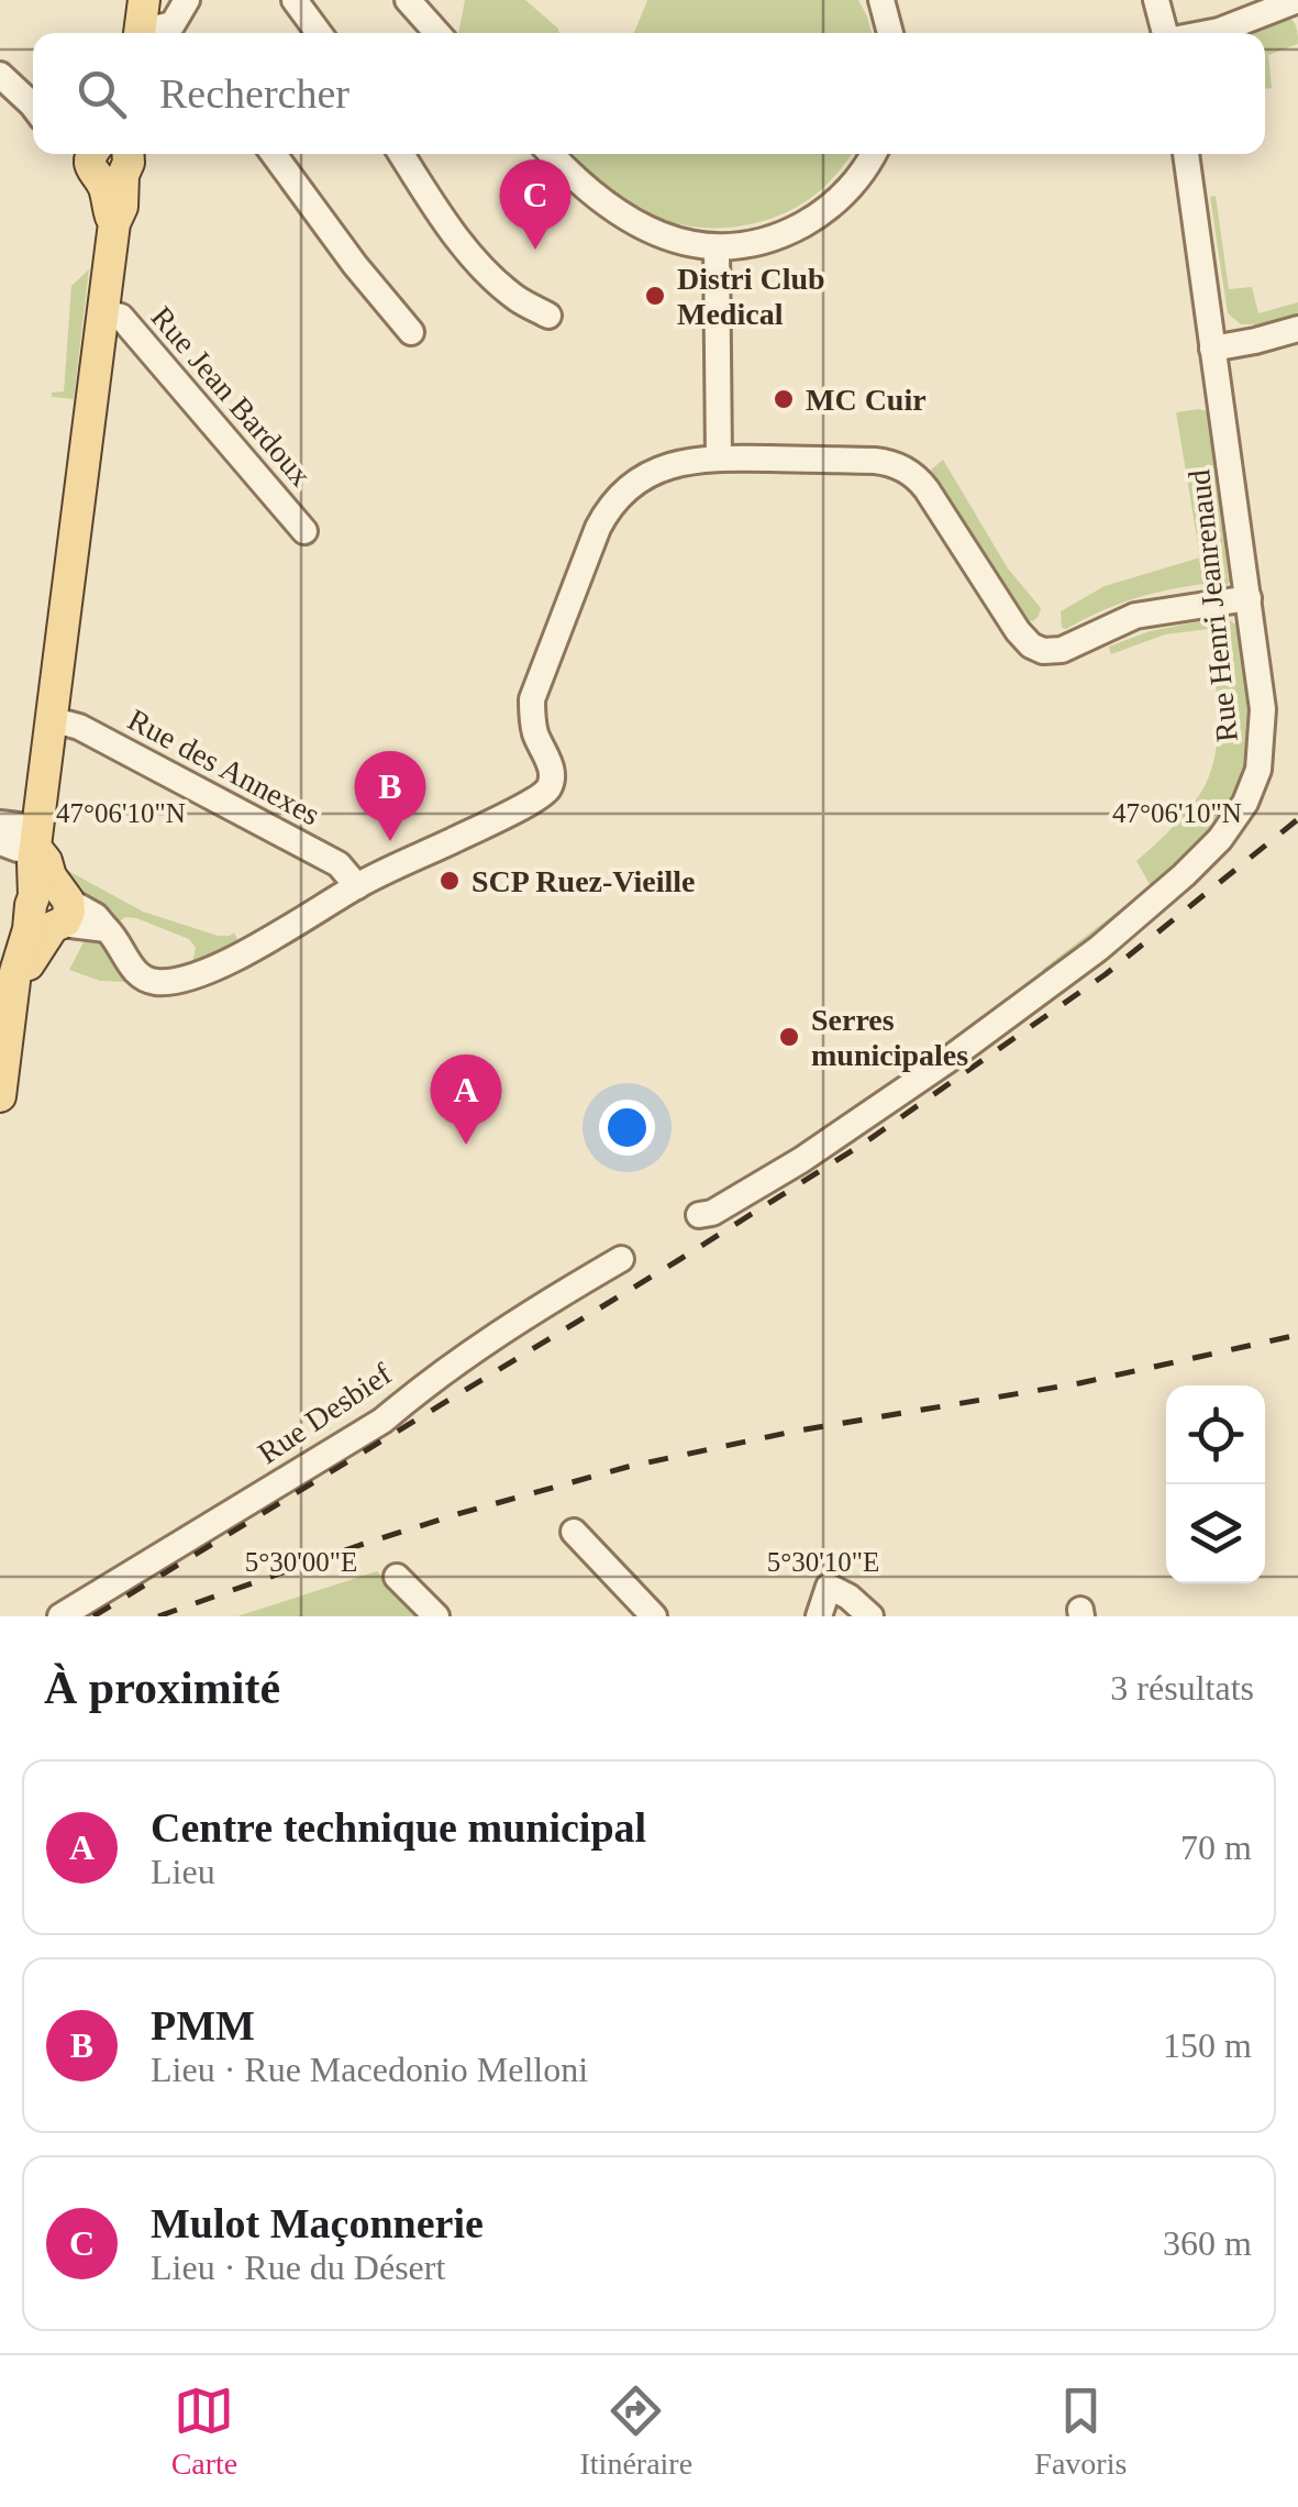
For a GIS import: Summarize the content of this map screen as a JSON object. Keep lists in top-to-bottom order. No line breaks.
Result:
{"streets":{"street":["Rue Jean Bardoux","Rue Henri Jeanrenaud","Rue des Annexes","Rue Desbief"]},"places":["Distri Club Medical","MC Cuir","SCP Ruez-Vieille","Serres municipales"],"page":{"search":"Rechercher","pins":["C","B","A"],"heading":["À proximité","3 résultats"],"list":[{"mark":"A","name":"Centre technique municipal","note":"Lieu","value":"70 m"},{"mark":"B","name":"PMM","note":"Lieu · Rue Macedonio Melloni","value":"150 m"},{"mark":"C","name":"Mulot Maçonnerie","note":"Lieu · Rue du Désert","value":"360 m"}],"nav":["Carte","Itinéraire","Favoris"]},"coordinates":["47°06'10\"N","5°30'00\"E","5°30'10\"E"]}
